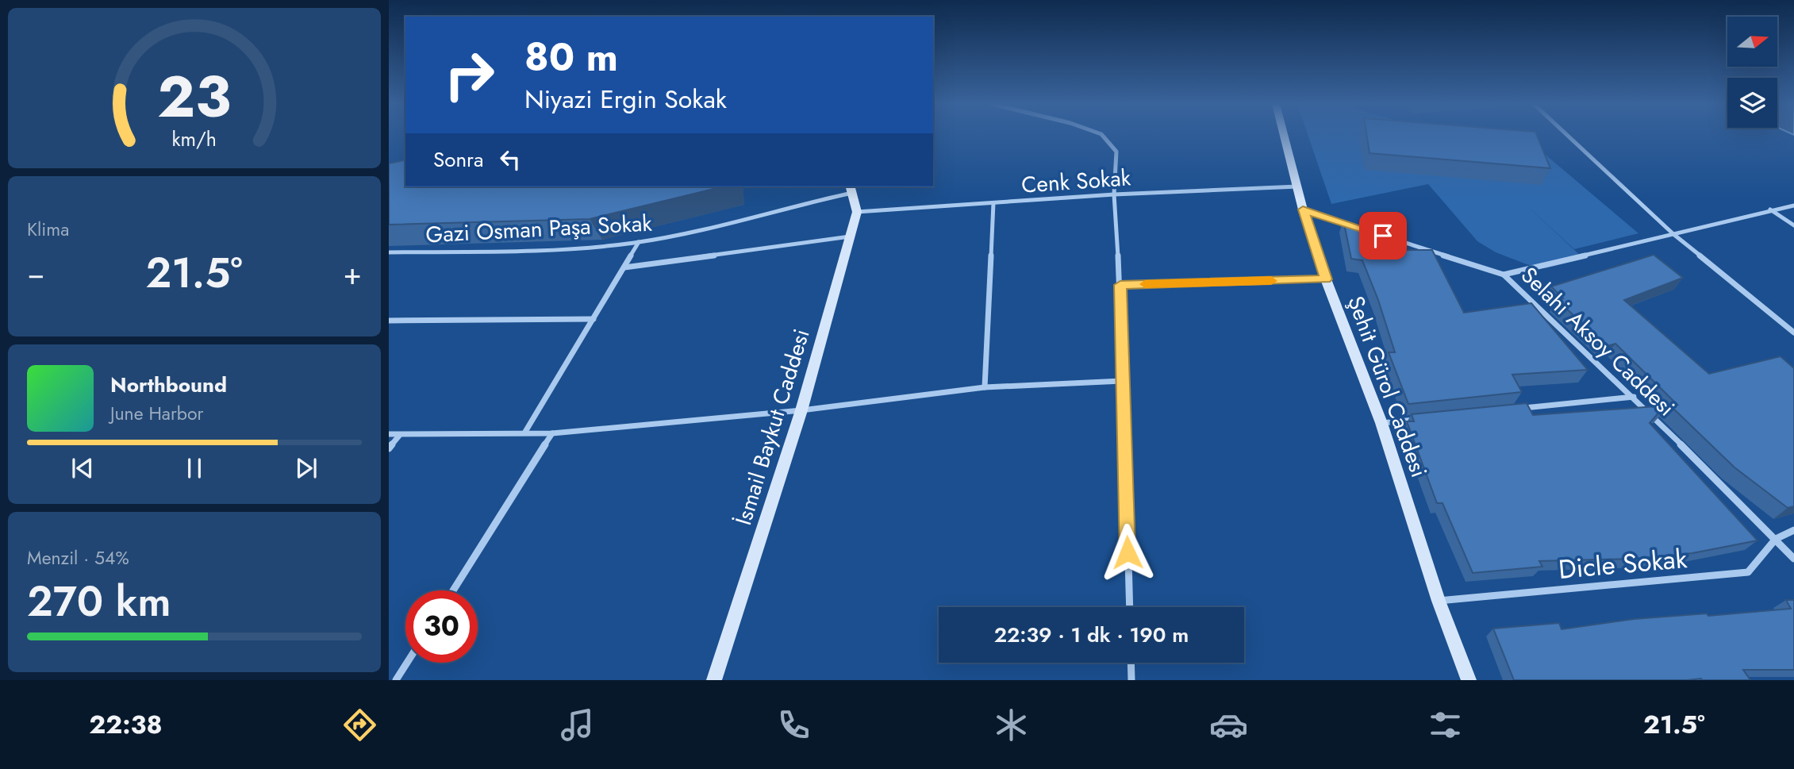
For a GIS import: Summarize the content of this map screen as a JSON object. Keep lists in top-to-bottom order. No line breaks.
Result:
{"streets":{"main road":["Şehit Gürol Caddesi","İsmail Baykut Caddesi"],"street":["Cenk Sokak","Gazi Osman Paşa Sokak","Selahi Aksoy Caddesi","Dicle Sokak"]},"crossings":[["Cenk Sokak","Şehit Gürol Caddesi"],["Cenk Sokak","İsmail Baykut Caddesi"],["Gazi Osman Paşa Sokak","İsmail Baykut Caddesi"],["Selahi Aksoy Caddesi","Dicle Sokak"],["Şehit Gürol Caddesi","Dicle Sokak"]],"north":"right","page":{"turn":["80 m","Niyazi Ergin Sokak"],"then":"Sonra","tile":["Klima",["Menzil · 54%","270 km"]],"heat":["−","21.5°","+"],"song":["Northbound","June Harbor"],"limit":"30","trip":"22:39 · 1 dk · 190 m","tabs":["22:38","21.5°"],"gauge":["23","km/h"]}}
